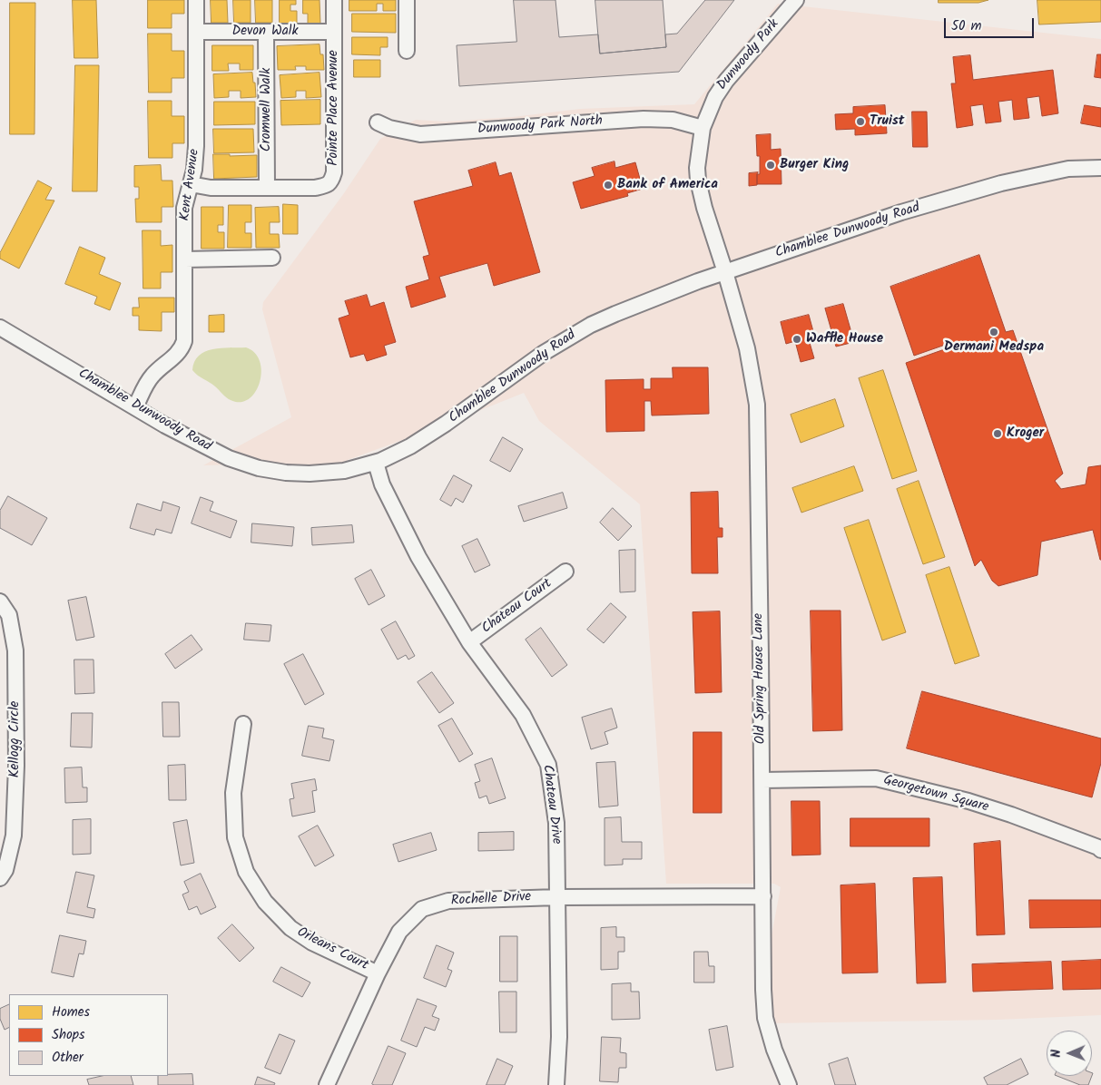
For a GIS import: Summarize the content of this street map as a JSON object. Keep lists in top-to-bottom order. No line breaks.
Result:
{"streets":{"street":["Devon Walk","Dunwoody Park","Pointe Place Avenue","Cromwell Walk","Dunwoody Park North","Kent Avenue","Chamblee Dunwoody Road","Chateau Court","Old Spring House Lane","Kellogg Circle","Georgetown Square","Chateau Drive","Rochelle Drive","Orleans Court"]},"crossings":[["Devon Walk","Pointe Place Avenue"],["Devon Walk","Cromwell Walk"],["Devon Walk","Kent Avenue"],["Dunwoody Park","Dunwoody Park North"],["Dunwoody Park","Chamblee Dunwoody Road"],["Dunwoody Park","Old Spring House Lane"],["Pointe Place Avenue","Cromwell Walk"],["Pointe Place Avenue","Kent Avenue"],["Kent Avenue","Chamblee Dunwoody Road"],["Chamblee Dunwoody Road","Old Spring House Lane"],["Chamblee Dunwoody Road","Chateau Drive"],["Chateau Court","Chateau Drive"],["Old Spring House Lane","Georgetown Square"],["Old Spring House Lane","Rochelle Drive"],["Chateau Drive","Rochelle Drive"],["Rochelle Drive","Orleans Court"]],"places":["Truist","Burger King","Bank of America","Dermani Medspa","Waffle House","Kroger"],"legend":["Homes","Shops","Other"],"scale_bar":"50 m","north":"left"}
